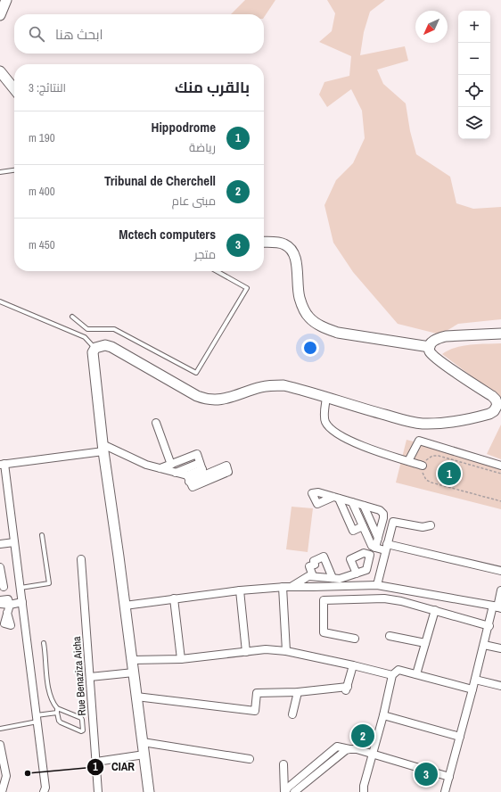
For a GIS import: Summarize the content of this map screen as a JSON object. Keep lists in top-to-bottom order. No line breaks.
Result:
{"streets":{"street":["Rue Benaziza Aicha"]},"places":["CIAR"],"north":"bottom left","page":{"map_buttons":["+","−"],"search":"ابحث هنا","heading":["بالقرب منك","النتائج: 3"],"list":[{"mark":"1","name":"Hippodrome","note":"رياضة","value":"190 m"},{"mark":"2","name":"Tribunal de Cherchell","note":"مبنى عام","value":"400 m"},{"mark":"3","name":"Mctech computers","note":"متجر","value":"450 m"}],"pins":["1","2","3"]}}
